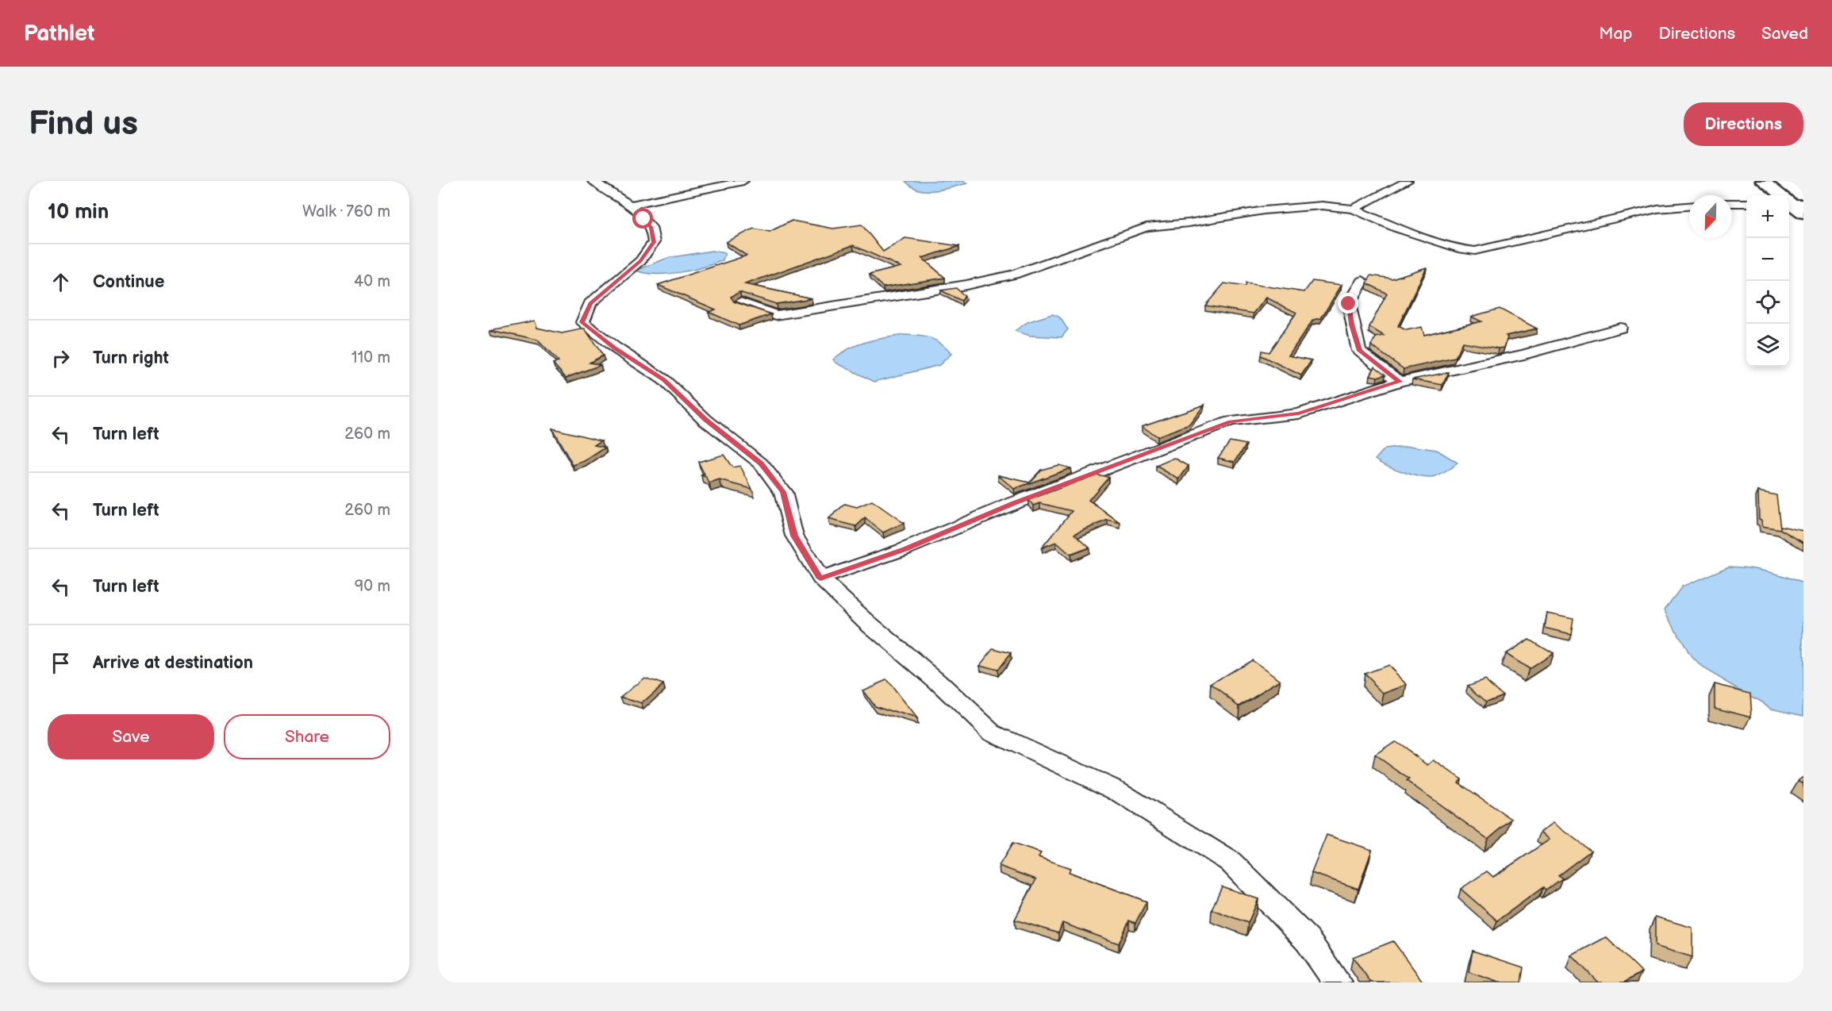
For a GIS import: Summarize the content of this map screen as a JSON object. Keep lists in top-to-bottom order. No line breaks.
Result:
{"north":"bottom","page":{"header":"Pathlet","nav":["Map","Directions","Saved"],"buttons":["Directions",["Save","Share"]],"title":"Find us","heading":["10 min","Walk · 760 m"],"map_buttons":["+","−"],"list":[["Continue","40 m"],["Turn right","110 m"],["Turn left","260 m"],["Turn left","260 m"],["Turn left","90 m"],"Arrive at destination"]}}
